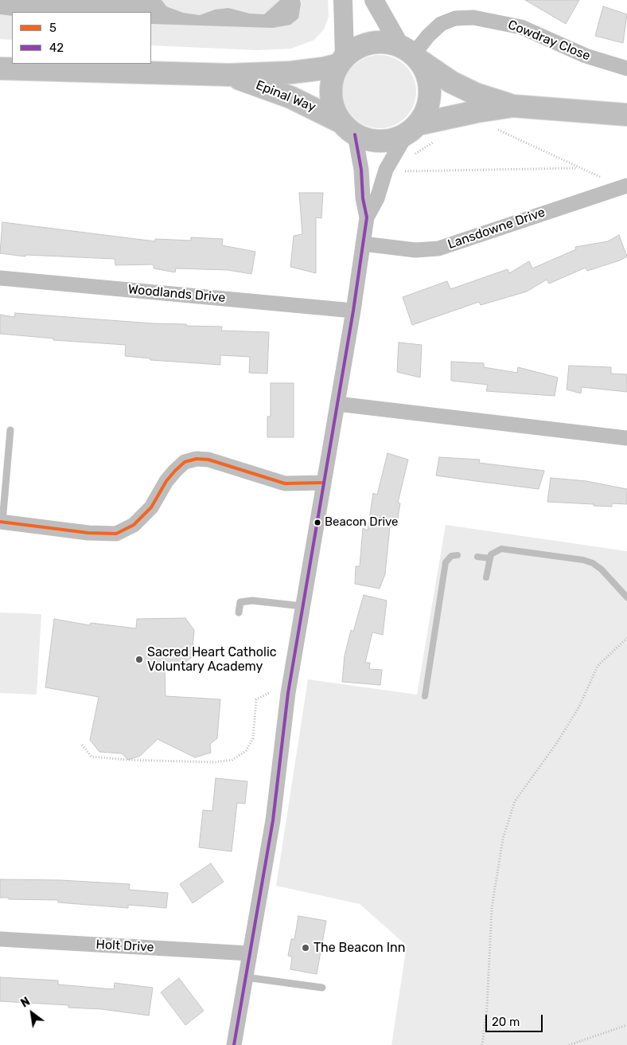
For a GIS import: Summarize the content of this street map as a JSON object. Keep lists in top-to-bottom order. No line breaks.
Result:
{"streets":{"main road":["Epinal Way"],"street":["Cowdray Close","Lansdowne Drive","Woodlands Drive","Holt Drive"]},"crossings":[["Cowdray Close","Epinal Way"]],"places":["Beacon Drive","Sacred Heart Catholic Voluntary Academy","The Beacon Inn"],"lines":["transit line 42","transit line 5"],"legend":["5","42"],"scale_bar":"20 m","north":"top left"}
